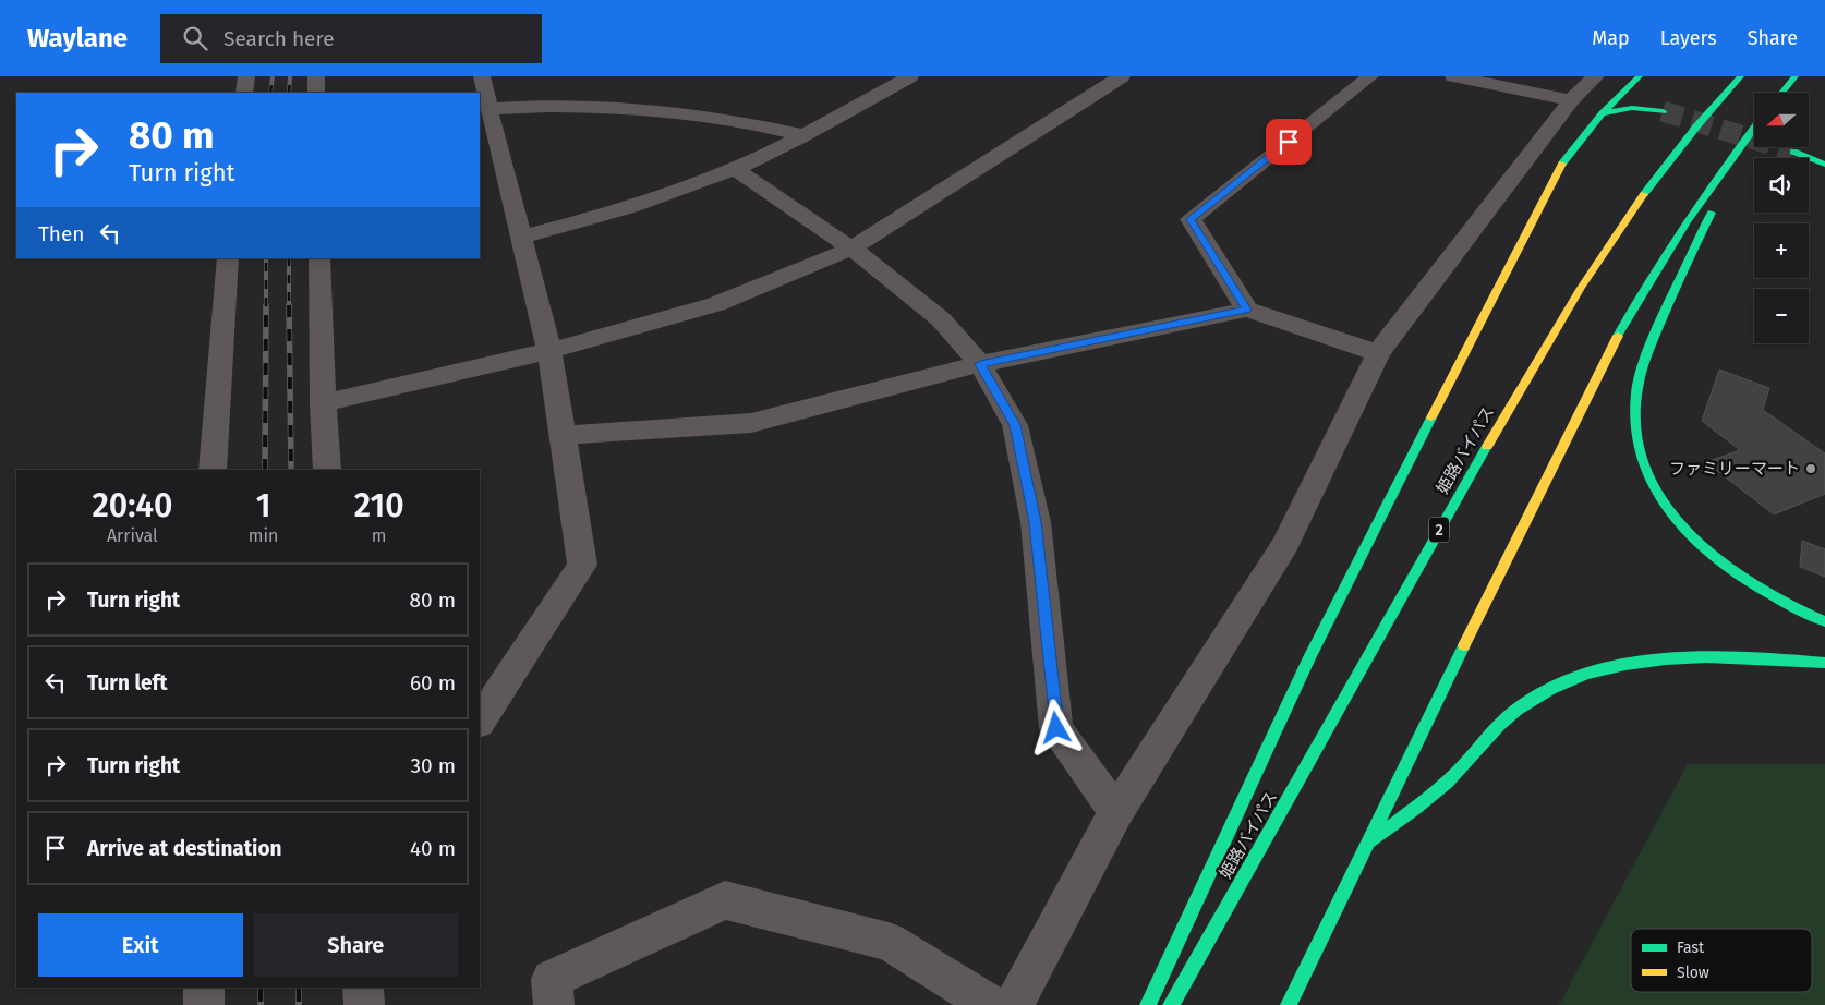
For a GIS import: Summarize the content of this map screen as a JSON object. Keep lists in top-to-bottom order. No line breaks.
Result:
{"streets":{"highway":["姫路バイパス","2"]},"places":["ファミリーマート"],"legend":["Fast","Slow"],"north":"left","page":{"header":"Waylane","search":"Search here","nav":["Map","Layers","Share"],"map_buttons":["+","−"],"turn":["80 m","Turn right"],"then":"Then","eta":["20:40","Arrival","1","min","210","m"],"list":[{"name":"Turn right","value":"80 m"},{"name":"Turn left","value":"60 m"},{"name":"Turn right","value":"30 m"},{"name":"Arrive at destination","value":"40 m"}],"buttons":["Exit","Share"]}}
